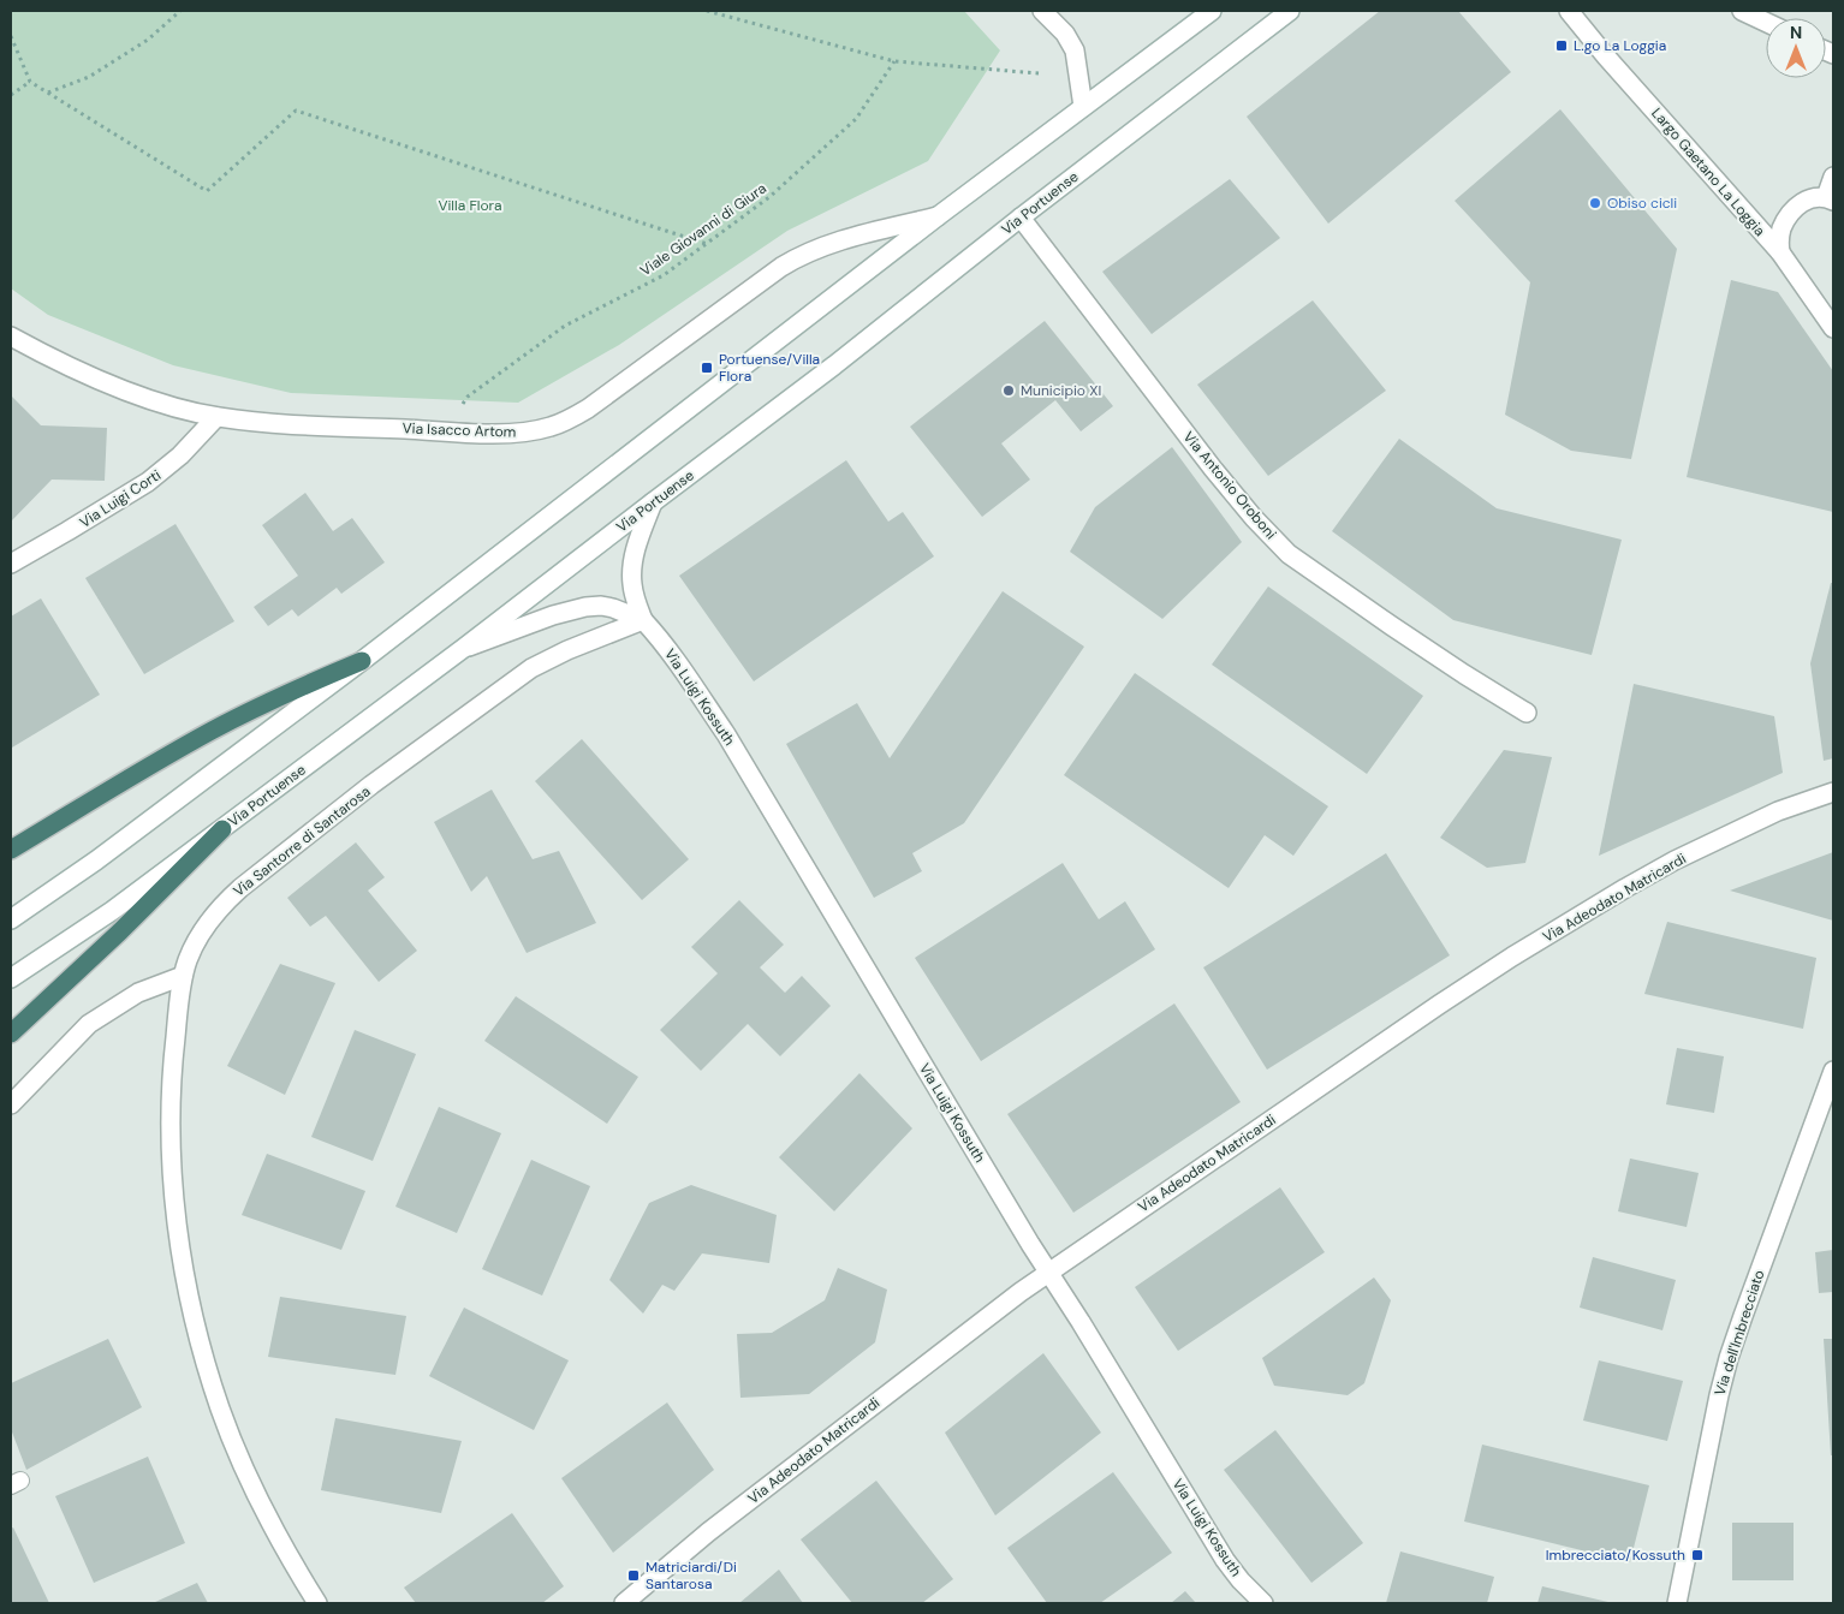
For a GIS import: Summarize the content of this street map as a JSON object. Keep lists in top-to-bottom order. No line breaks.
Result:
{"streets":{"street":["Largo Gaetano La Loggia","Via Portuense","Via Isacco Artom","Via Antonio Oroboni","Via Luigi Corti","Via Luigi Kossuth","Via Santorre di Santarosa","Via Adeodato Matricardi","Via dell'Imbrecciato"],"path":["Viale Giovanni di Giura"]},"crossings":[["Via Portuense","Via Antonio Oroboni"],["Via Portuense","Via Luigi Kossuth"],["Viale Giovanni di Giura","Via Isacco Artom"],["Via Isacco Artom","Via Luigi Corti"],["Via Luigi Kossuth","Via Santorre di Santarosa"],["Via Luigi Kossuth","Via Adeodato Matricardi"]],"parks":["Villa Flora"],"places":{"transit":["L.go La Loggia","Portuense/Villa Flora","Imbrecciato/Kossuth","Matriciardi/Di Santarosa"],"other":["Obiso cicli","Municipio XI"]},"north":"top"}
